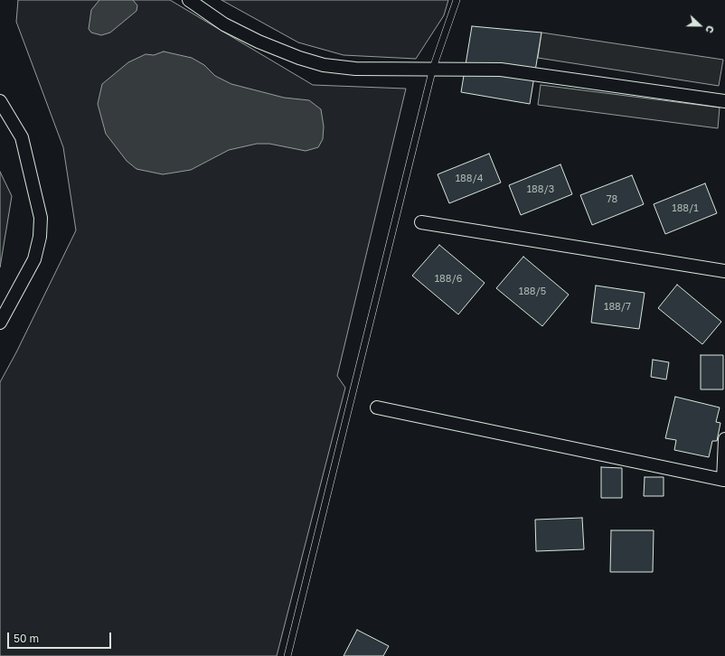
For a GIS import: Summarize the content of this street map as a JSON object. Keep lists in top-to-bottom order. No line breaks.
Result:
{"house_numbers":["188/4","188/3","78","188/1","188/6","188/5","188/7"],"scale_bar":"50 m","north":"right"}
